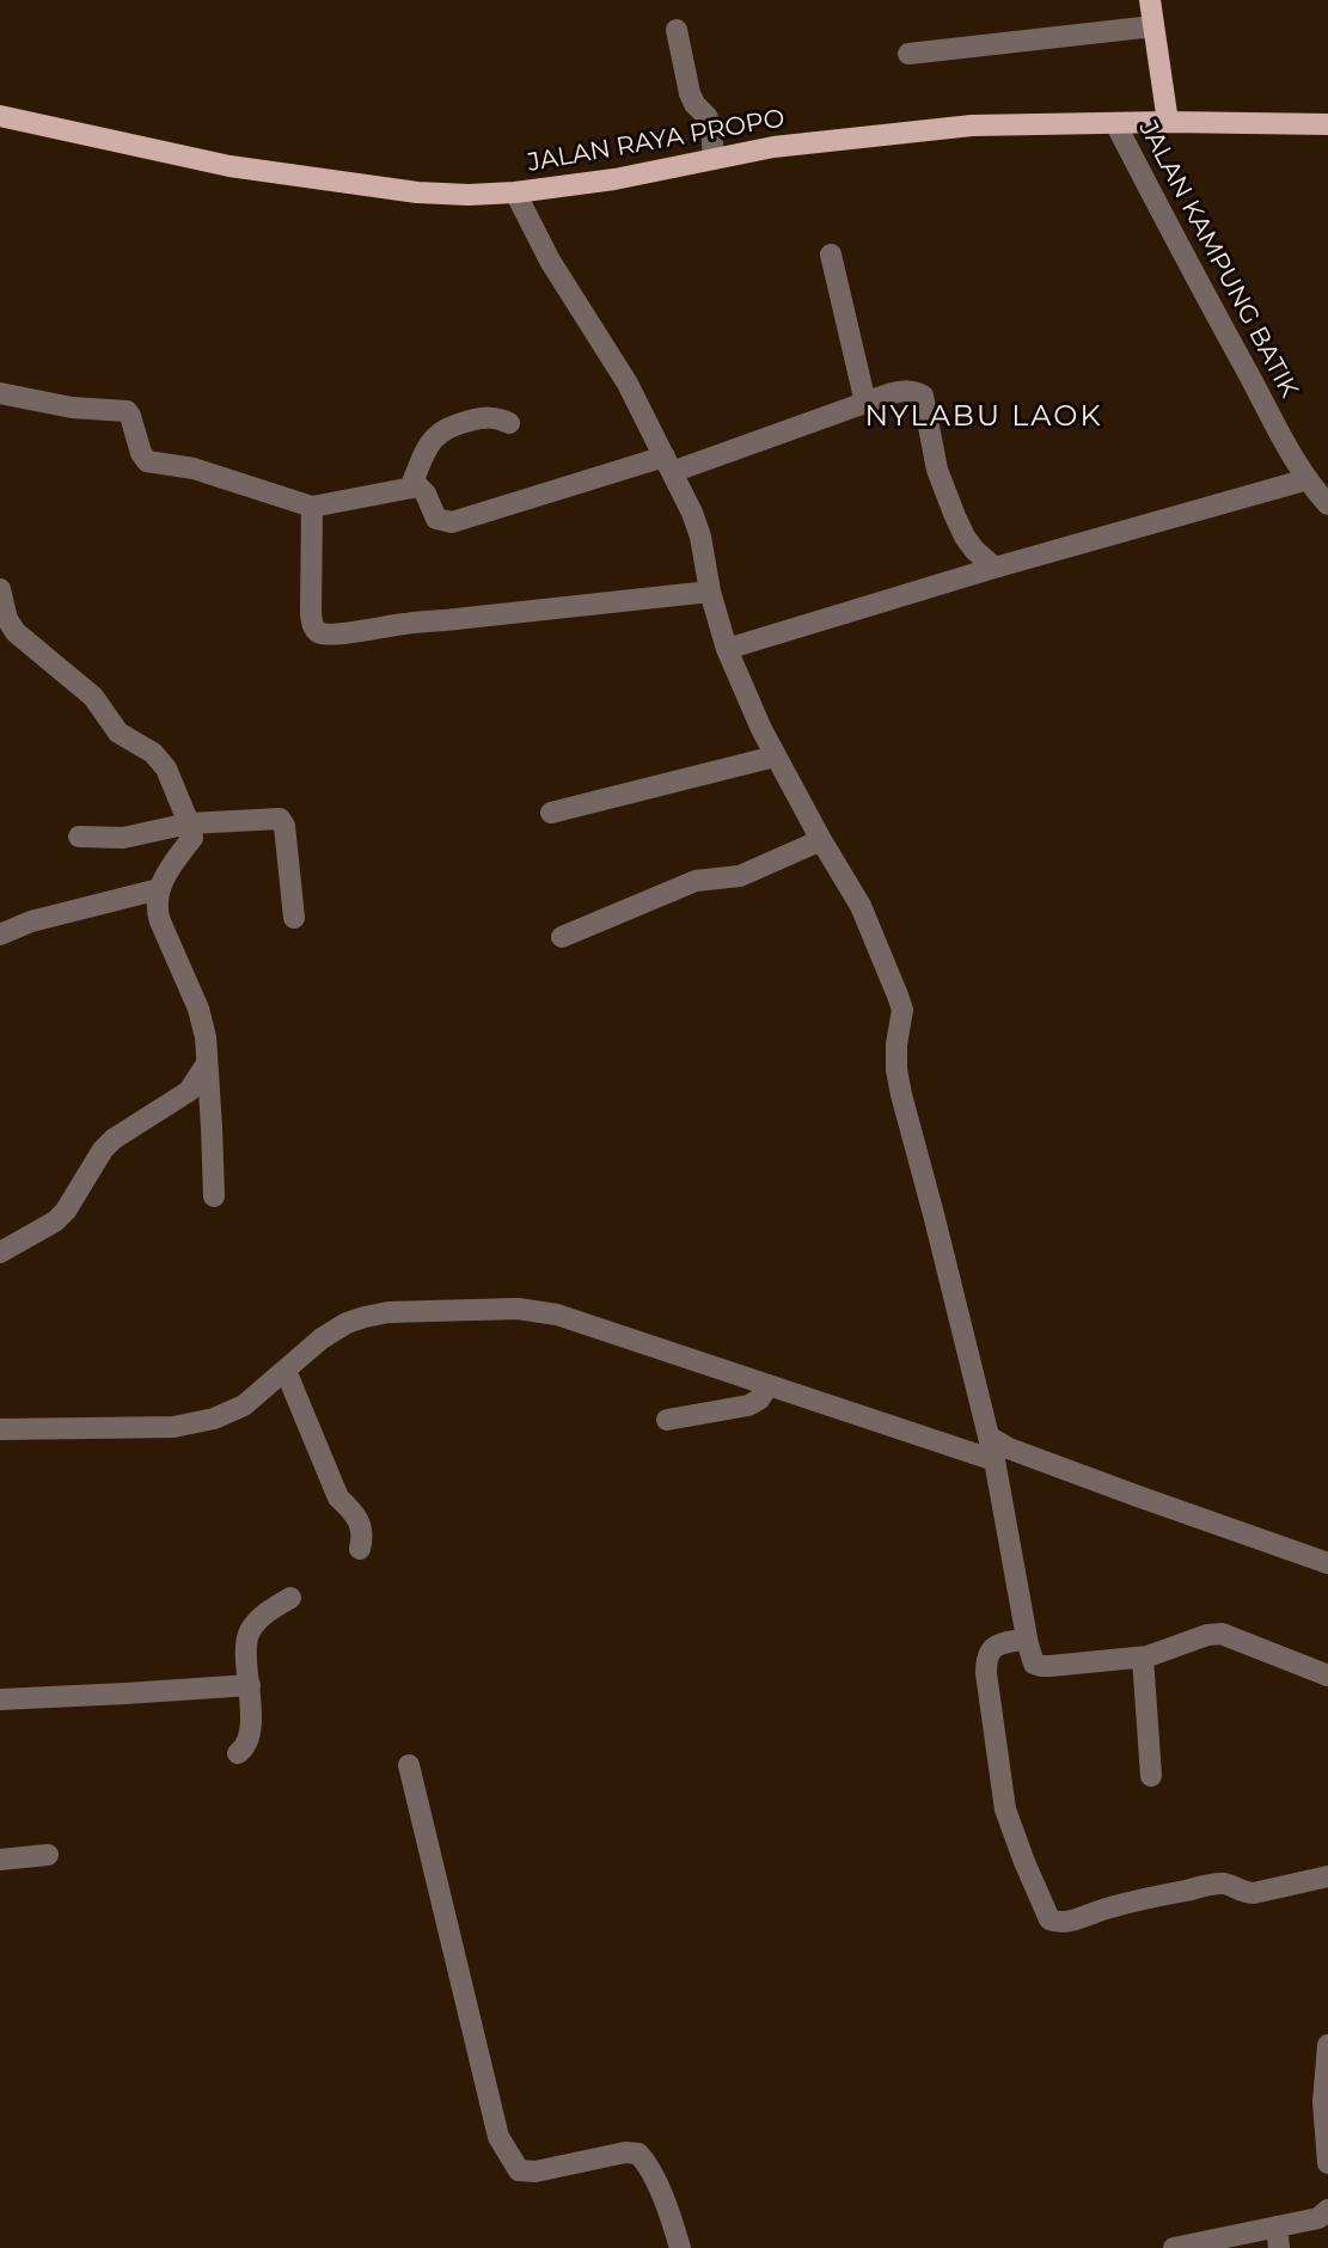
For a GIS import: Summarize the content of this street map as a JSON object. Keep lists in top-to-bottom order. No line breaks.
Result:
{"streets":{"main road":["JALAN RAYA PROPO"],"street":["JALAN KAMPUNG BATIK"]},"crossings":[["JALAN RAYA PROPO","JALAN KAMPUNG BATIK"]],"districts":["NYLABU LAOK"]}
